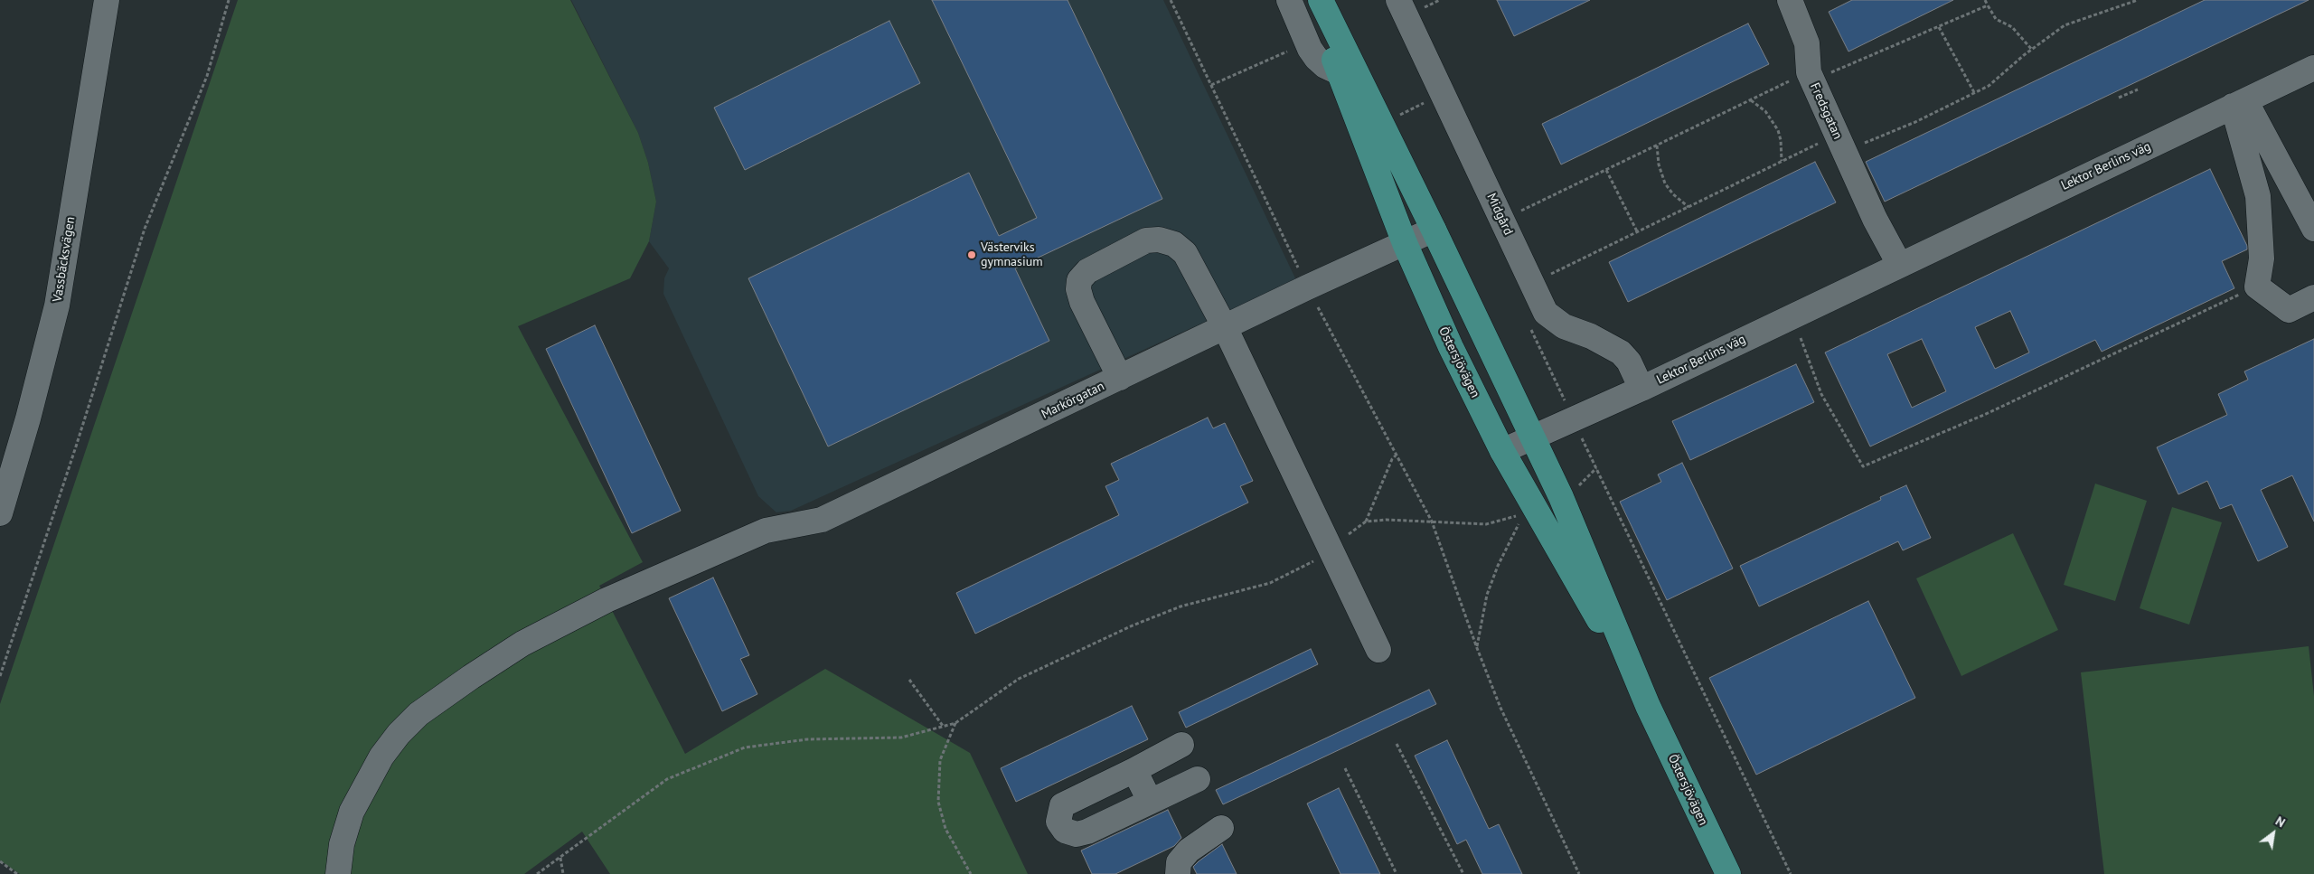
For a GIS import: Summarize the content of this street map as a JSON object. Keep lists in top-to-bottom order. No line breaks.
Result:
{"streets":{"main road":["Östersjövägen"],"street":["Fredsgatan","Lektor Berlins väg","Midgård","Vassbäcksvägen","Markörgatan"]},"crossings":[["Fredsgatan","Lektor Berlins väg"],["Lektor Berlins väg","Midgård"],["Lektor Berlins väg","Östersjövägen"],["Östersjövägen","Markörgatan"]],"places":["Västerviks gymnasium"],"north":"top right"}
